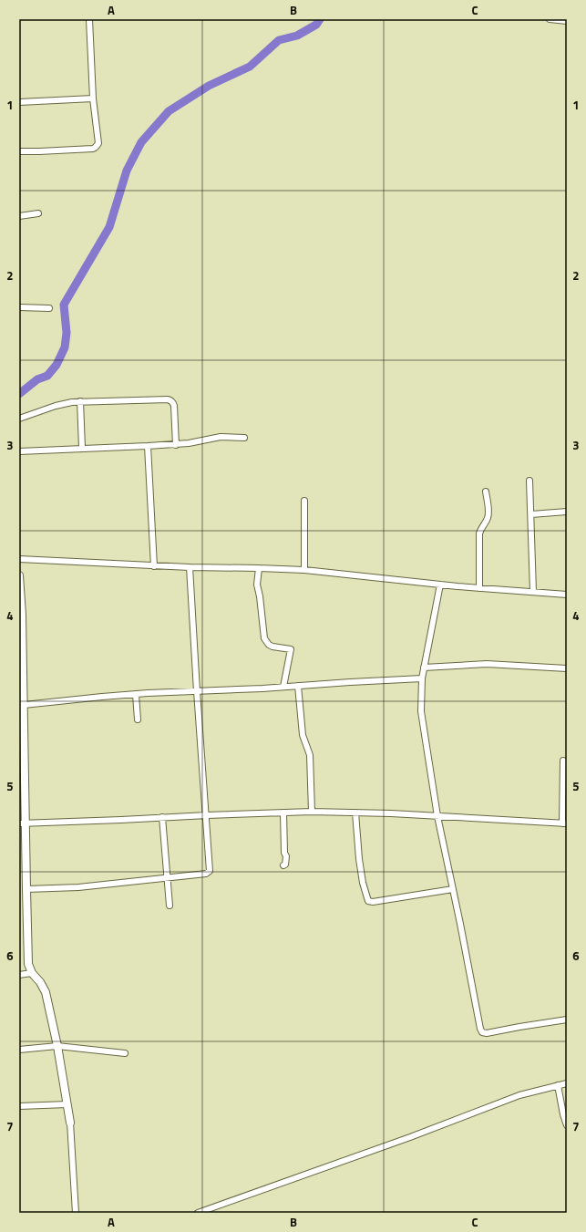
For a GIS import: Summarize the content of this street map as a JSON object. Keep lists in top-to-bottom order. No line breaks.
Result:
{"grid":{"columns":["A","B","C"],"rows":["1","2","3","4","5","6","7"]}}
